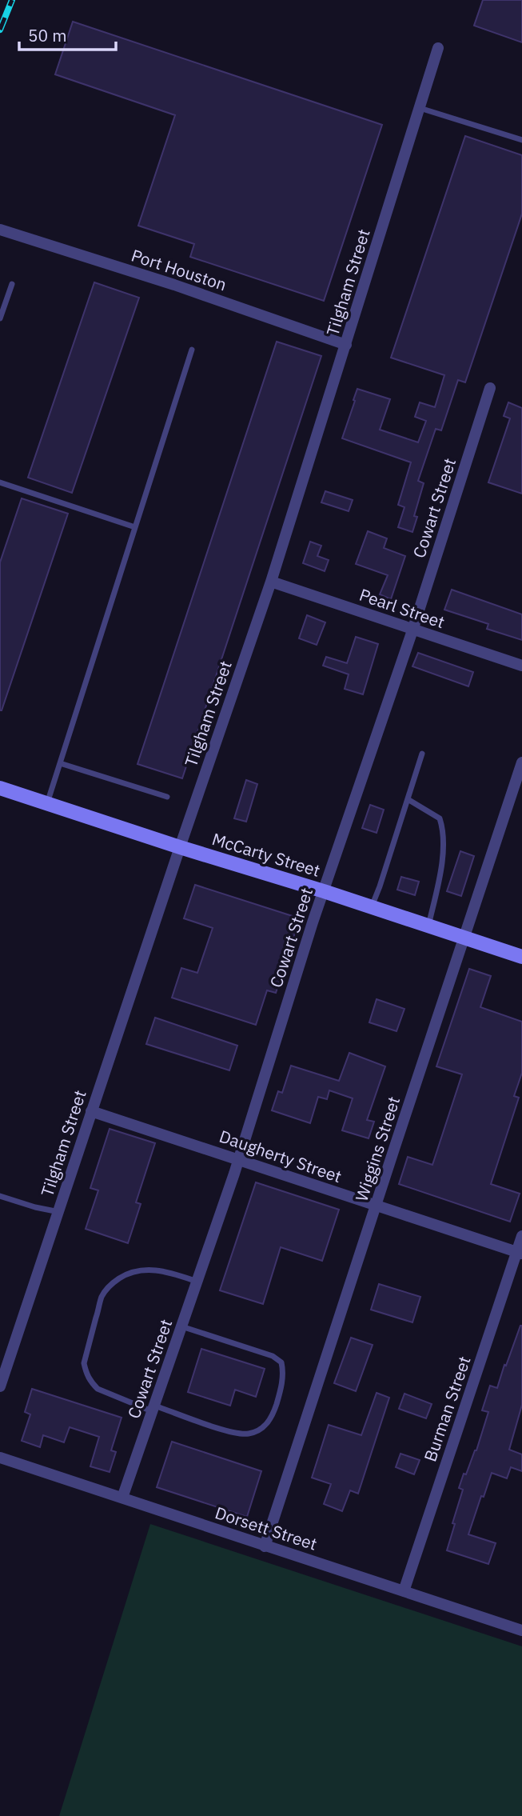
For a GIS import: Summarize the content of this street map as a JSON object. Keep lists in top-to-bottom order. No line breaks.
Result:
{"streets":{"main road":["McCarty Street"],"street":["Port Houston","Tilgham Street","Cowart Street","Pearl Street","Wiggins Street","Daugherty Street","Burman Street","Dorsett Street"]},"crossings":[["Port Houston","Tilgham Street"],["Tilgham Street","Pearl Street"],["Tilgham Street","McCarty Street"],["Tilgham Street","Daugherty Street"],["Cowart Street","Pearl Street"],["Cowart Street","McCarty Street"],["Cowart Street","Daugherty Street"],["Cowart Street","Dorsett Street"],["McCarty Street","Wiggins Street"],["Wiggins Street","Daugherty Street"],["Wiggins Street","Dorsett Street"],["Daugherty Street","Burman Street"],["Burman Street","Dorsett Street"]],"scale_bar":"50 m"}
